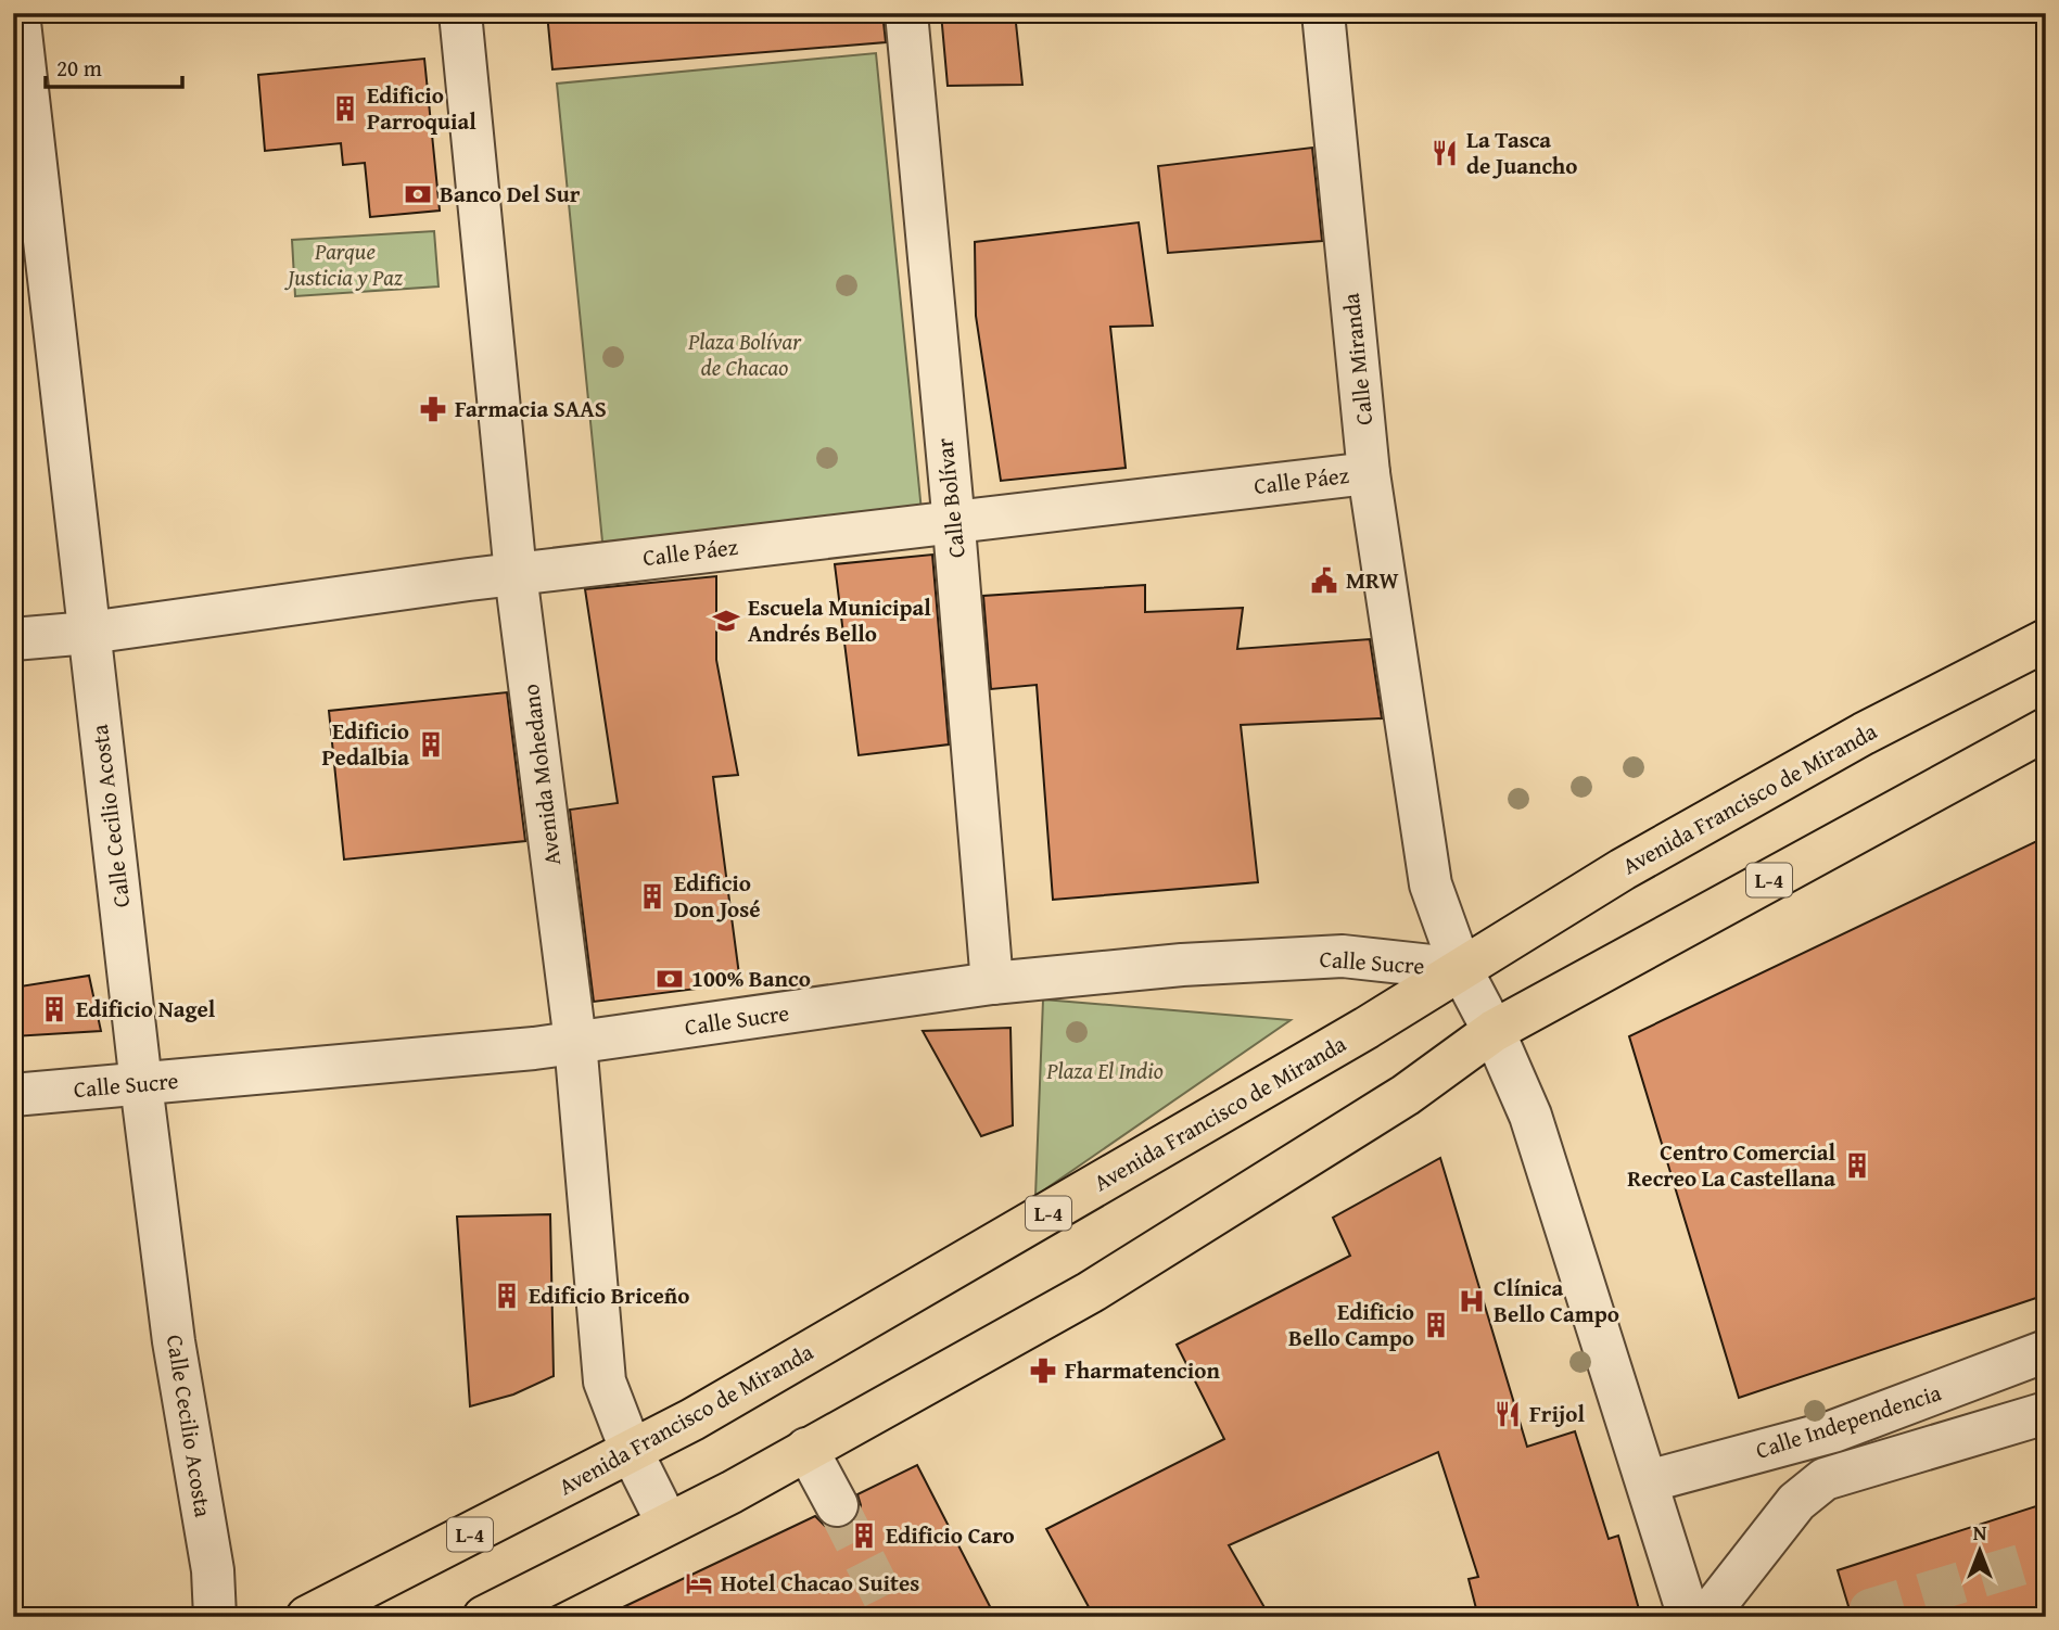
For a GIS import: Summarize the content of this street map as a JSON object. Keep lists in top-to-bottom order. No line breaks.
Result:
{"streets":{"main road":["Avenida Francisco de Miranda","L-4"],"street":["Calle Miranda","Calle Páez","Calle Bolívar","Avenida Mohedano","Calle Cecilio Acosta","Calle Sucre","Calle Independencia"]},"crossings":[["Calle Miranda","Calle Páez"],["Calle Miranda","Avenida Francisco de Miranda"],["Calle Miranda","L-4"],["Calle Miranda","Calle Sucre"],["Calle Miranda","Calle Independencia"],["Calle Páez","Calle Bolívar"],["Calle Páez","Avenida Mohedano"],["Calle Páez","Calle Cecilio Acosta"],["Calle Bolívar","Calle Sucre"],["Avenida Mohedano","Avenida Francisco de Miranda"],["Avenida Mohedano","L-4"],["Avenida Mohedano","Calle Sucre"],["Avenida Francisco de Miranda","Calle Sucre"],["Calle Cecilio Acosta","Calle Sucre"]],"parks":["Parque Justicia y Paz","Plaza Bolívar de Chacao","Plaza El Indio"],"places":{"building":["Edificio Parroquial","Edificio Pedalbia","Edificio Don José","Edificio Nagel","Centro Comercial Recreo La Castellana","Edificio Briceño","Edificio Bello Campo","Edificio Caro"],"restaurant":["La Tasca de Juancho","Frijol"],"bank":["Banco Del Sur","100% Banco"],"pharmacy":["Farmacia SAAS","Fharmatencion"],"public building":["MRW"],"school or university":["Escuela Municipal Andrés Bello"],"hospital":["Clínica Bello Campo"],"hotel":["Hotel Chacao Suites"]},"scale_bar":"20 m","north":"top"}
